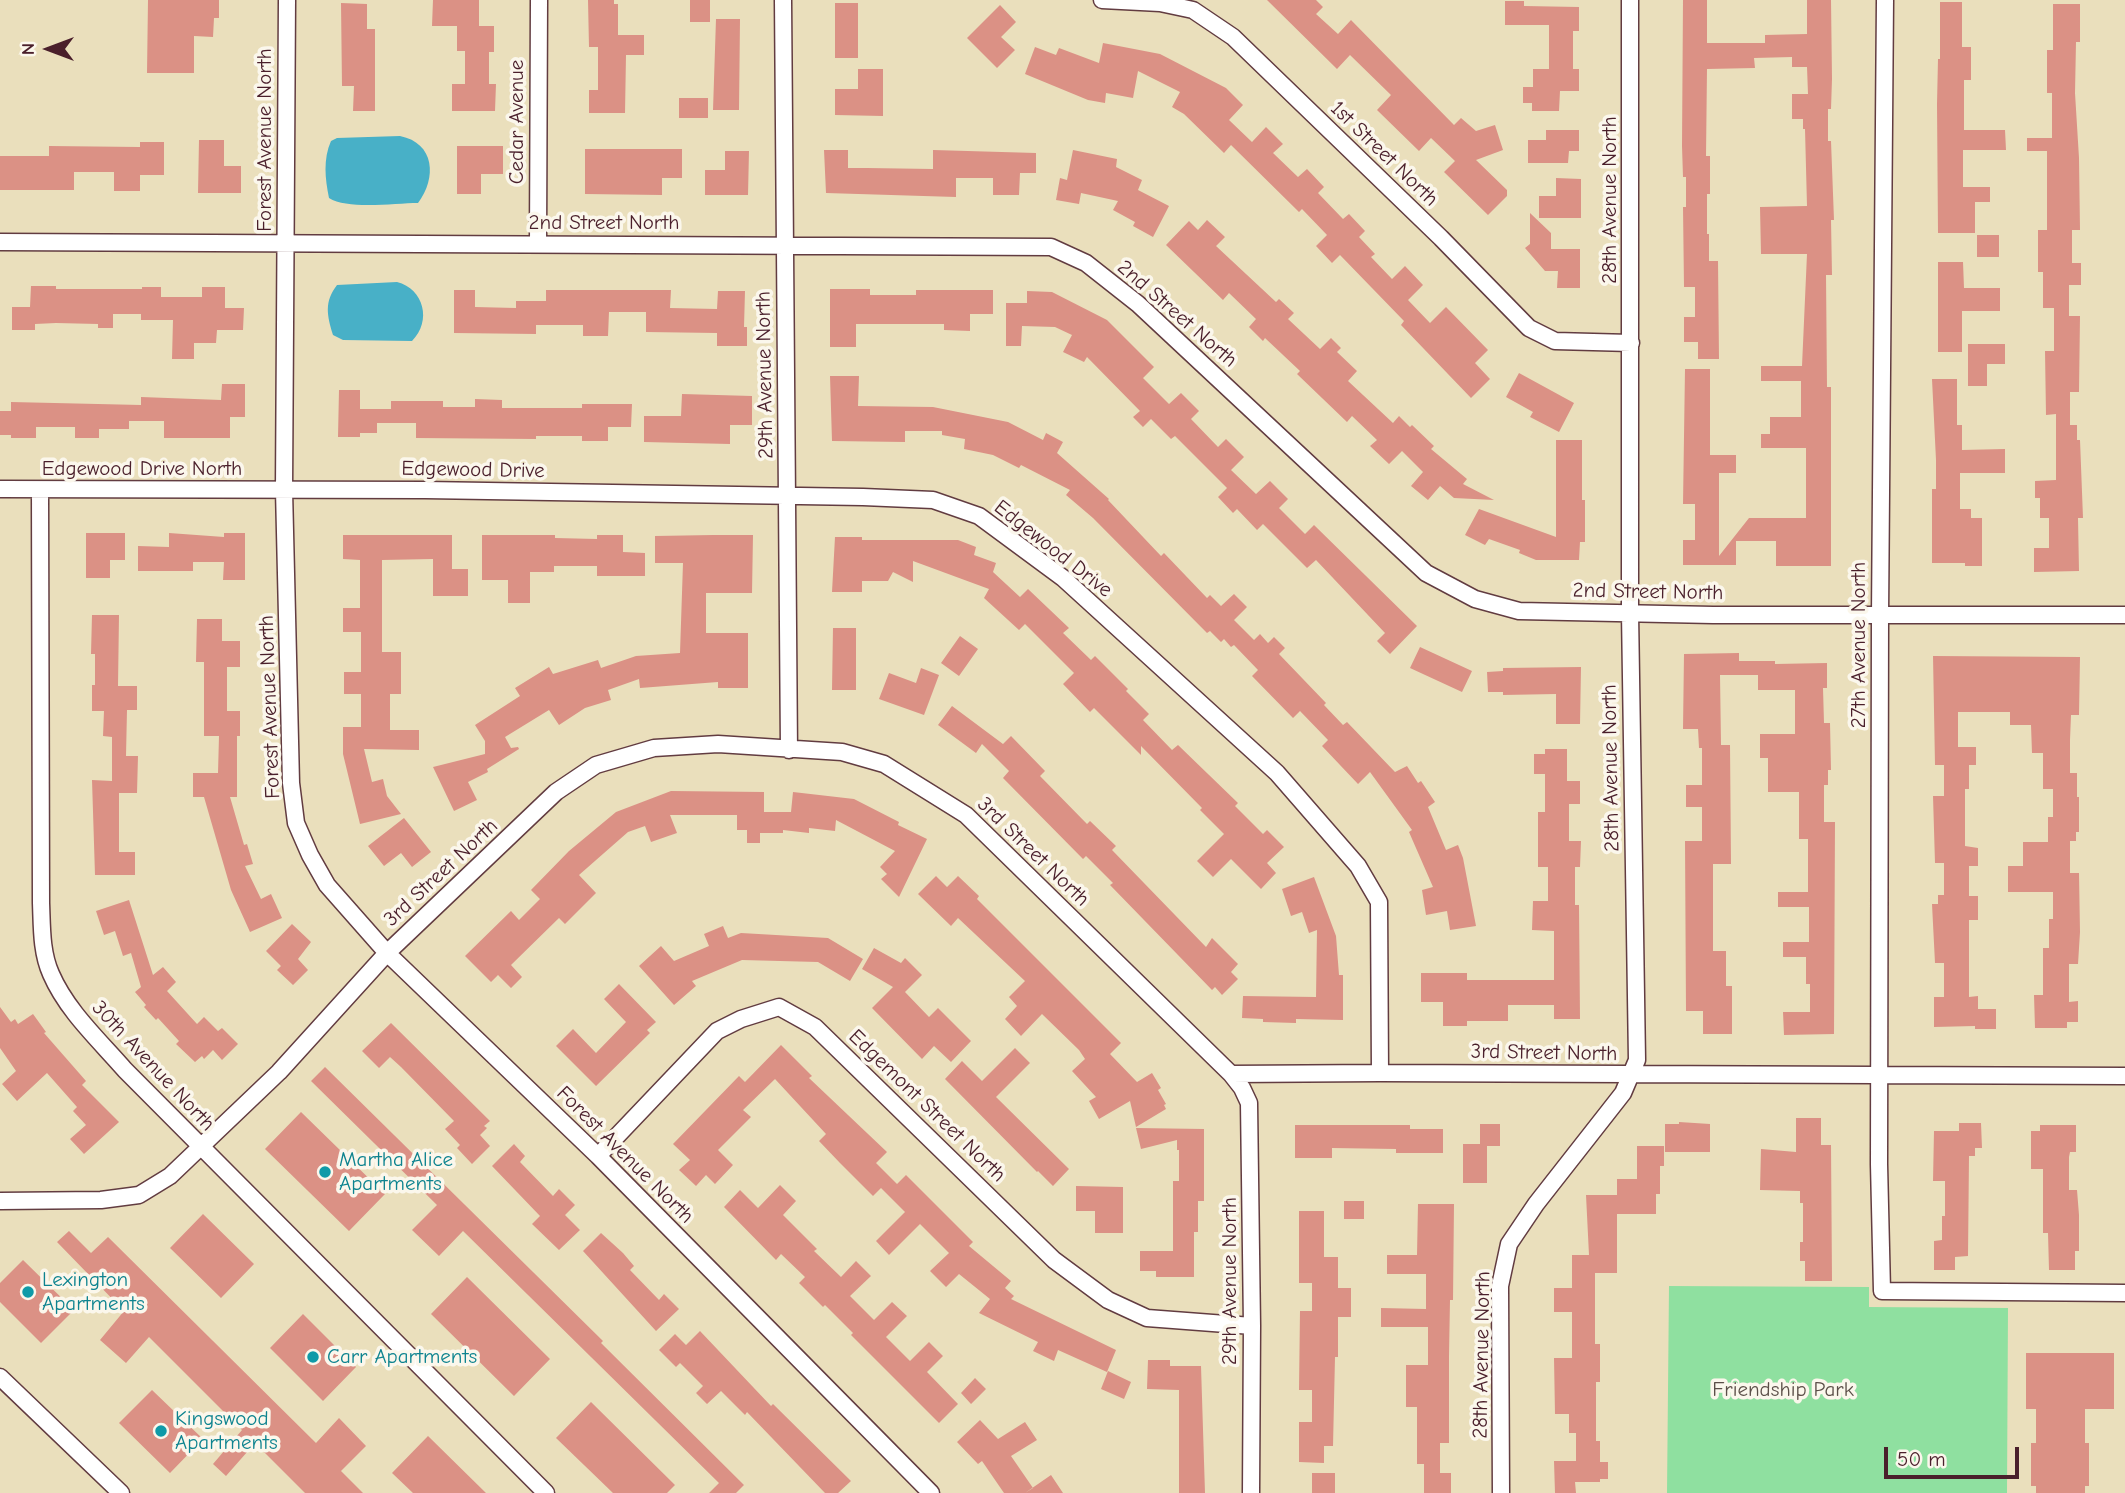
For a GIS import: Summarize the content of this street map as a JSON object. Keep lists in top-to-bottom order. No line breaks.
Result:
{"streets":{"street":["Cedar Avenue","Forest Avenue North","1st Street North","28th Avenue North","2nd Street North","29th Avenue North","Edgewood Drive North","Edgewood Drive","27th Avenue North","3rd Street North","30th Avenue North","Edgemont Street North"]},"crossings":[["Cedar Avenue","2nd Street North"],["Forest Avenue North","2nd Street North"],["Forest Avenue North","Edgewood Drive North"],["Forest Avenue North","Edgewood Drive"],["Forest Avenue North","3rd Street North"],["Forest Avenue North","Edgemont Street North"],["1st Street North","28th Avenue North"],["28th Avenue North","2nd Street North"],["28th Avenue North","3rd Street North"],["2nd Street North","29th Avenue North"],["2nd Street North","27th Avenue North"],["29th Avenue North","Edgewood Drive"],["29th Avenue North","3rd Street North"],["29th Avenue North","Edgemont Street North"],["Edgewood Drive North","Edgewood Drive"],["Edgewood Drive North","30th Avenue North"],["Edgewood Drive","3rd Street North"],["27th Avenue North","3rd Street North"],["3rd Street North","30th Avenue North"]],"parks":["Friendship Park"],"places":["Martha Alice Apartments","Lexington Apartments","Carr Apartments","Kingswood Apartments"],"scale_bar":"50 m","north":"left"}
